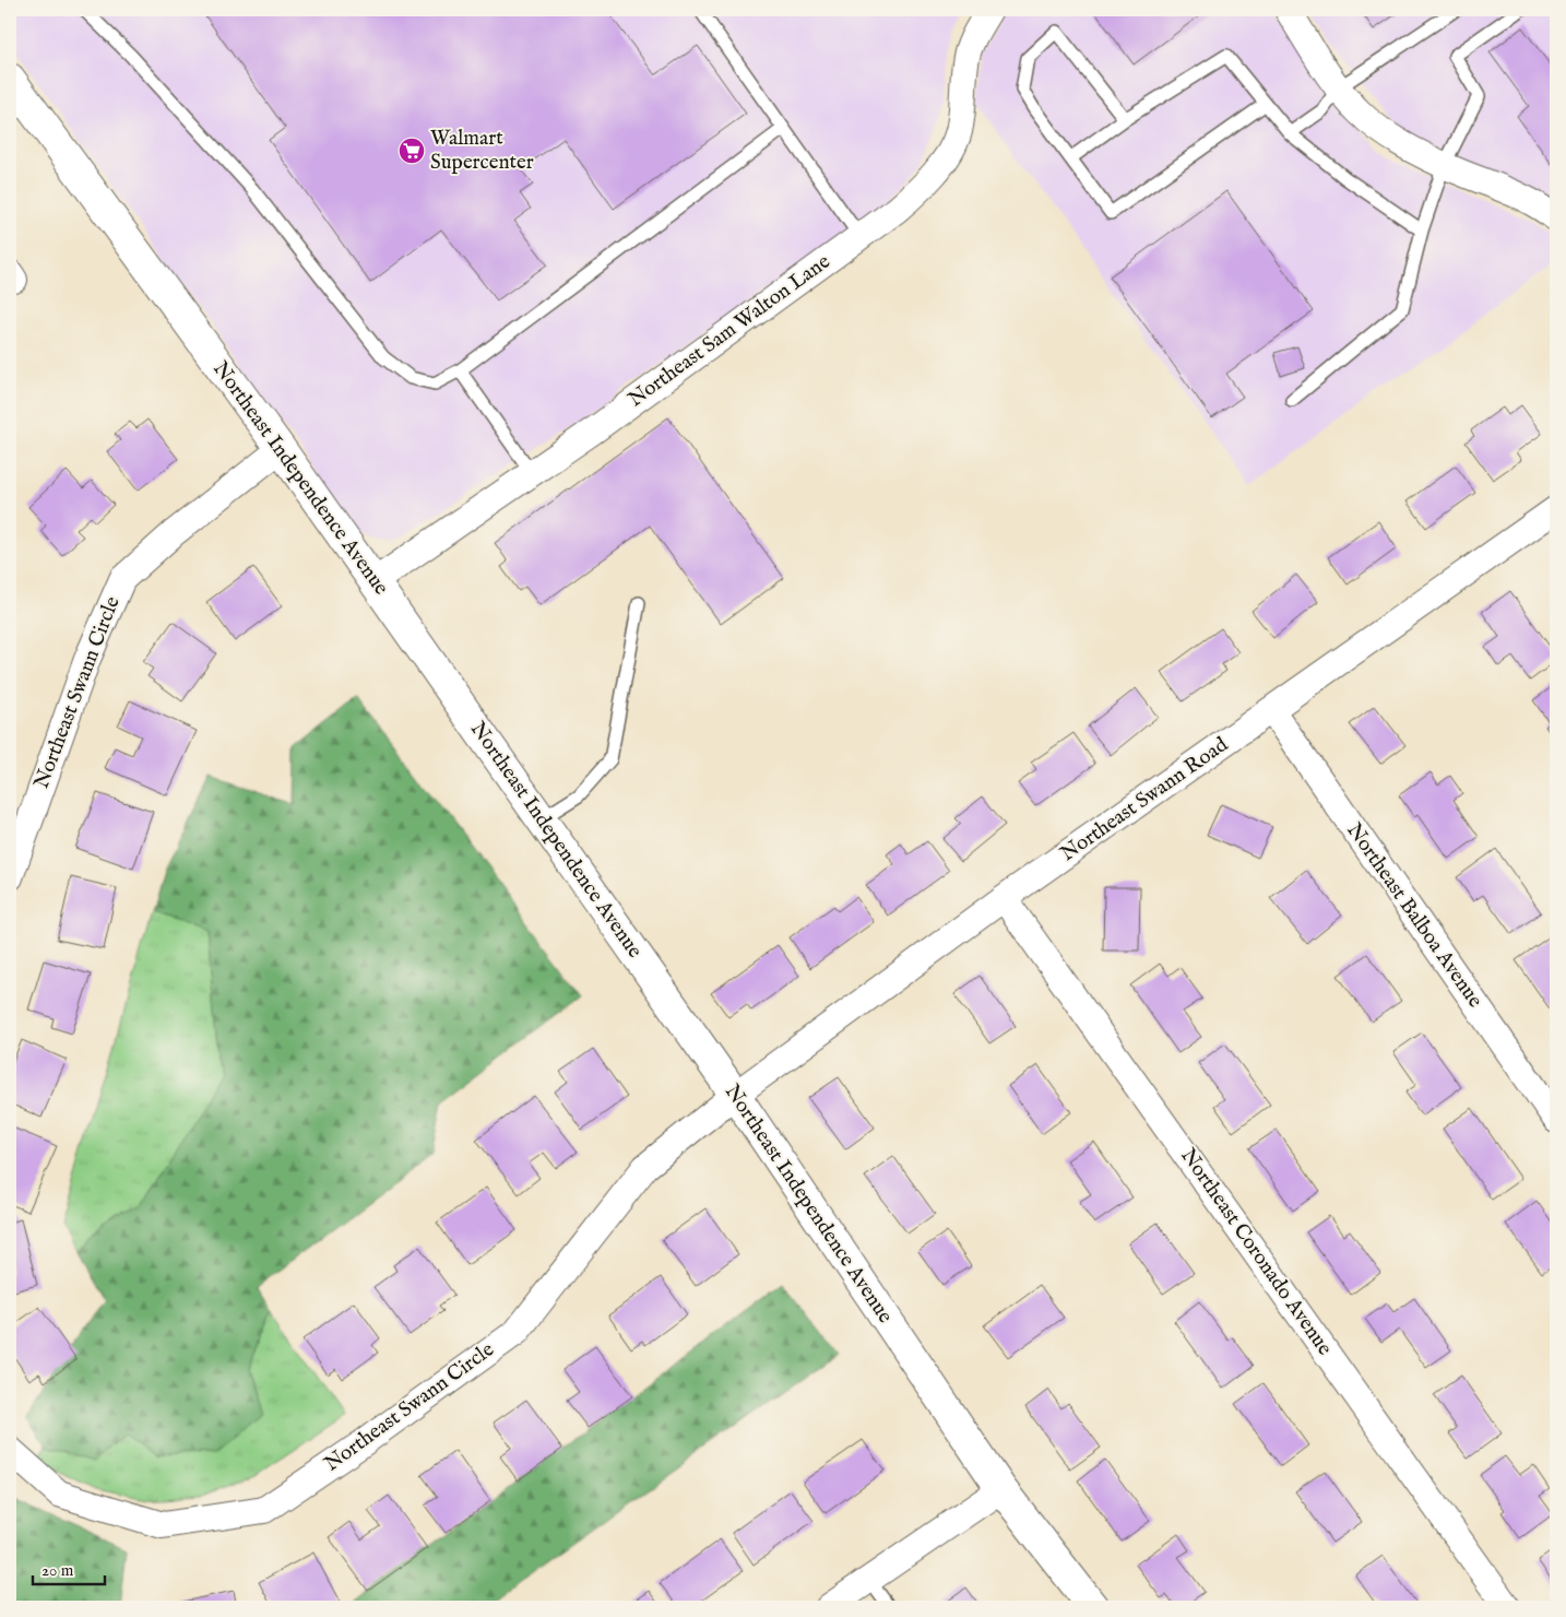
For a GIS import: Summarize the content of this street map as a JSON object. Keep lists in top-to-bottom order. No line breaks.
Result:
{"streets":{"street":["Northeast Sam Walton Lane","Northeast Independence Avenue","Northeast Swann Circle","Northeast Swann Road","Northeast Balboa Avenue","Northeast Coronado Avenue"]},"crossings":[["Northeast Sam Walton Lane","Northeast Independence Avenue"],["Northeast Independence Avenue","Northeast Swann Circle"],["Northeast Independence Avenue","Northeast Swann Road"],["Northeast Swann Circle","Northeast Swann Road"],["Northeast Swann Road","Northeast Balboa Avenue"],["Northeast Swann Road","Northeast Coronado Avenue"]],"places":{"supermarket":["Walmart Supercenter"]},"scale_bar":"20 m"}
